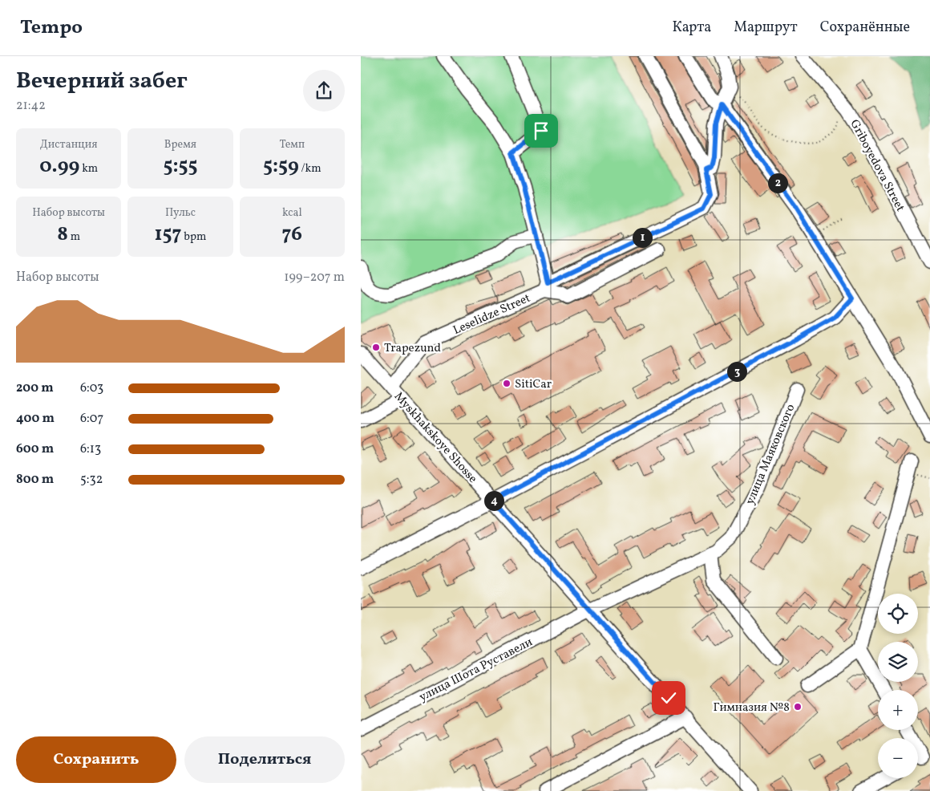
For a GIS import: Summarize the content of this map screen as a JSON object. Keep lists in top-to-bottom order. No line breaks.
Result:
{"streets":{"street":["Griboyedova Street","Leselidze Street","Myskhakskoye Shosse","улица Маяковского","улица Шота Руставели"]},"crossings":[["Leselidze Street","Myskhakskoye Shosse"],["Myskhakskoye Shosse","улица Маяковского"],["Myskhakskoye Shosse","улица Шота Руставели"],["улица Маяковского","улица Шота Руставели"]],"places":["Trapezund","SitiCar","Гимназия №8"],"page":{"header":"Tempo","nav":["Карта","Маршрут","Сохранённые"],"heading":["Вечерний забег","21:42"],"stats":[["Дистанция","0.99 km"],["Время","5:55"],["Темп","5:59 /km"],["Набор высоты","8 m"],["Пульс","157 bpm"],["kcal","76"]],"pins":["2","1","3","4"],"chart":["Набор высоты","199–207 m"],"list":[{"name":"200 m","note":"6:03"},{"name":"400 m","note":"6:07"},{"name":"600 m","note":"6:13"},{"name":"800 m","note":"5:32"}],"map_buttons":["+","−"],"buttons":["Сохранить","Поделиться"]}}
